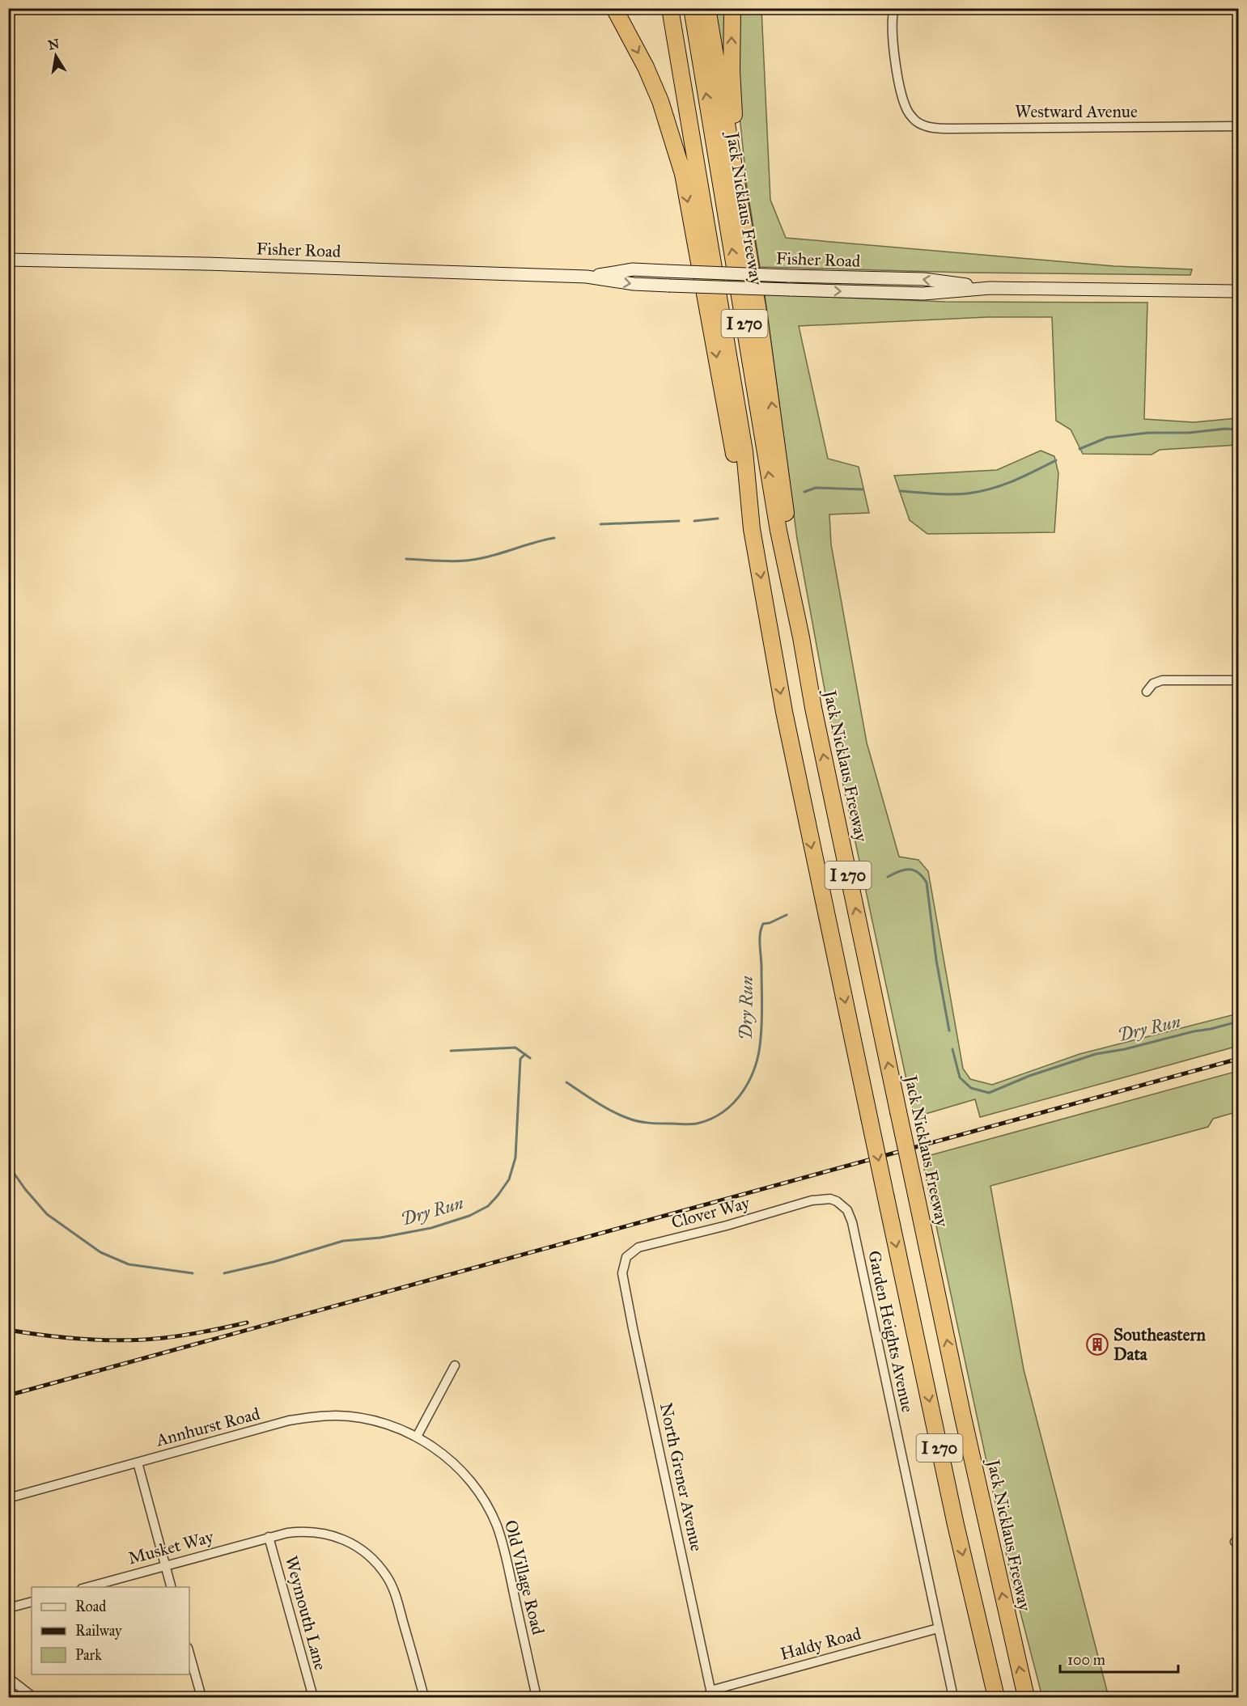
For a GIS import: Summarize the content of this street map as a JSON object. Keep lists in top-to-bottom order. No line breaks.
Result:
{"streets":{"highway":["Jack Nicklaus Freeway","I 270"],"main road":["Fisher Road"],"street":["Westward Avenue","Clover Way","Garden Heights Avenue","Annhurst Road","North Grener Avenue","Musket Way","Old Village Road","Weymouth Lane","Haldy Road"]},"crossings":[["Clover Way","Garden Heights Avenue"],["Clover Way","North Grener Avenue"],["Garden Heights Avenue","Haldy Road"],["Annhurst Road","Old Village Road"],["North Grener Avenue","Haldy Road"],["Musket Way","Weymouth Lane"]],"water":["Dry Run"],"places":{"building":["Southeastern Data"]},"legend":["Road","Railway","Park"],"scale_bar":"100 m","north":"top"}
